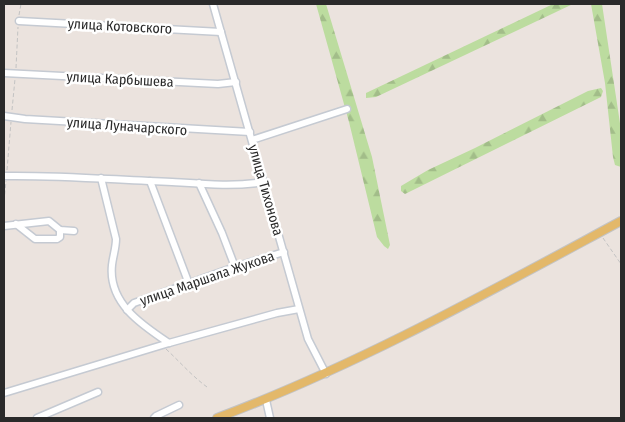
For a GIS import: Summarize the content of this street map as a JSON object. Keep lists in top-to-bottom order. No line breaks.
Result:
{"streets":{"street":["улица Котовского","улица Карбышева","улица Луначарского","улица Тихонова","улица Маршала Жукова"]},"crossings":[["улица Котовского","улица Тихонова"],["улица Карбышева","улица Тихонова"],["улица Луначарского","улица Тихонова"],["улица Тихонова","улица Маршала Жукова"]]}
